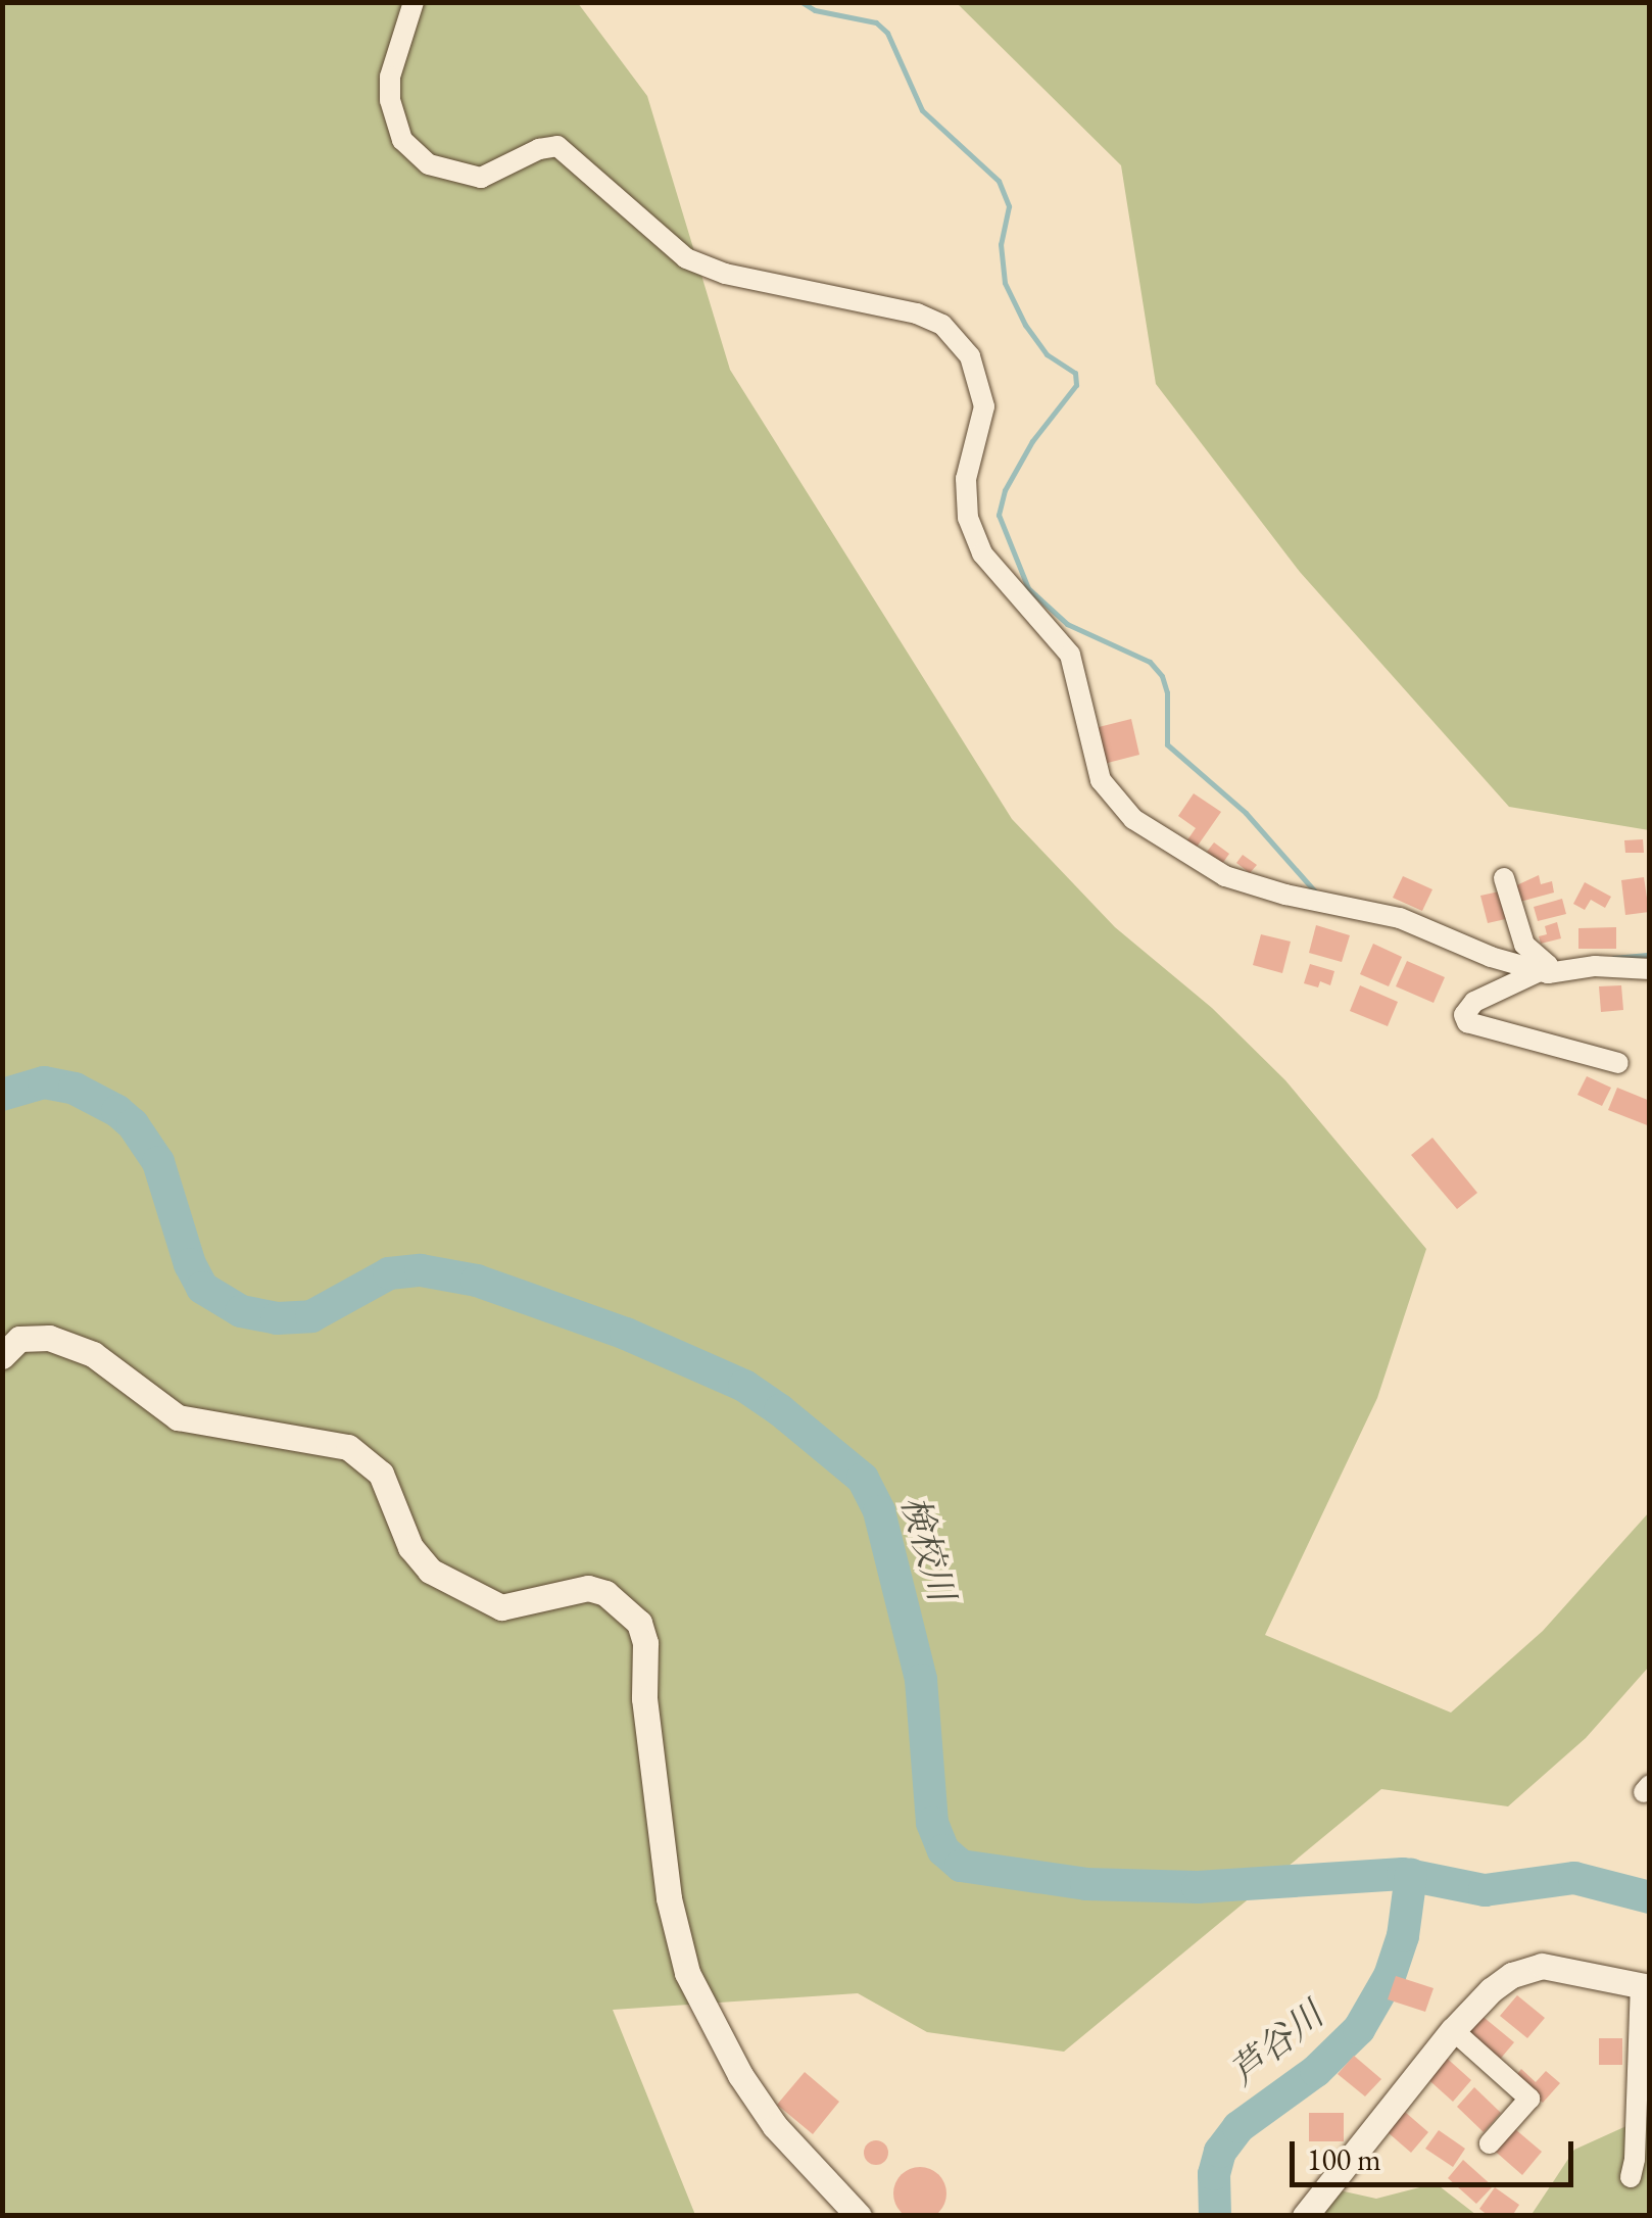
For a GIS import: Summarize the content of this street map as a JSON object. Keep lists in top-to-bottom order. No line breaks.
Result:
{"water":["検校川","芦谷川"],"scale_bar":"100 m"}
